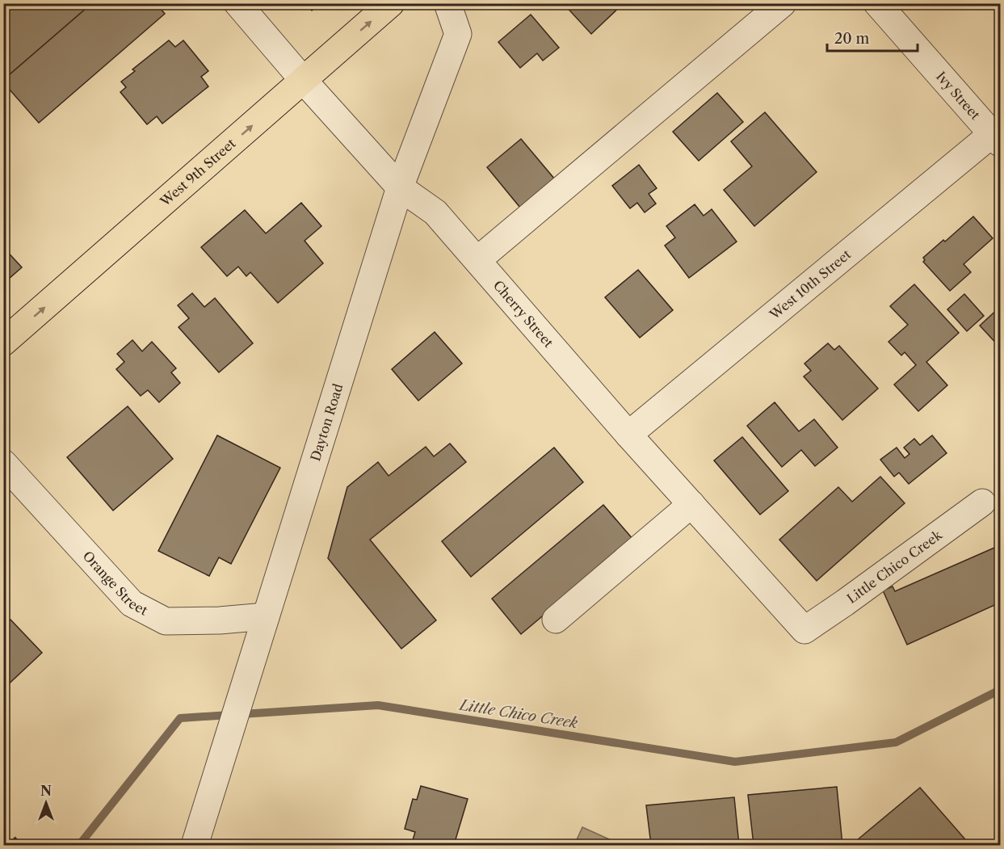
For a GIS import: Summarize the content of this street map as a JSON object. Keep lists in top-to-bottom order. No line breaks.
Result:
{"streets":{"main road":["West 9th Street"],"street":["Ivy Street","West 10th Street","Cherry Street","Dayton Road","Little Chico Creek","Orange Street"]},"crossings":[["Ivy Street","West 10th Street"],["West 9th Street","Cherry Street"],["West 10th Street","Cherry Street"],["Cherry Street","Dayton Road"],["Cherry Street","Little Chico Creek"],["Dayton Road","Orange Street"]],"one_way":["West 9th Street"],"water":["Little Chico Creek"],"scale_bar":"20 m","north":"top"}
